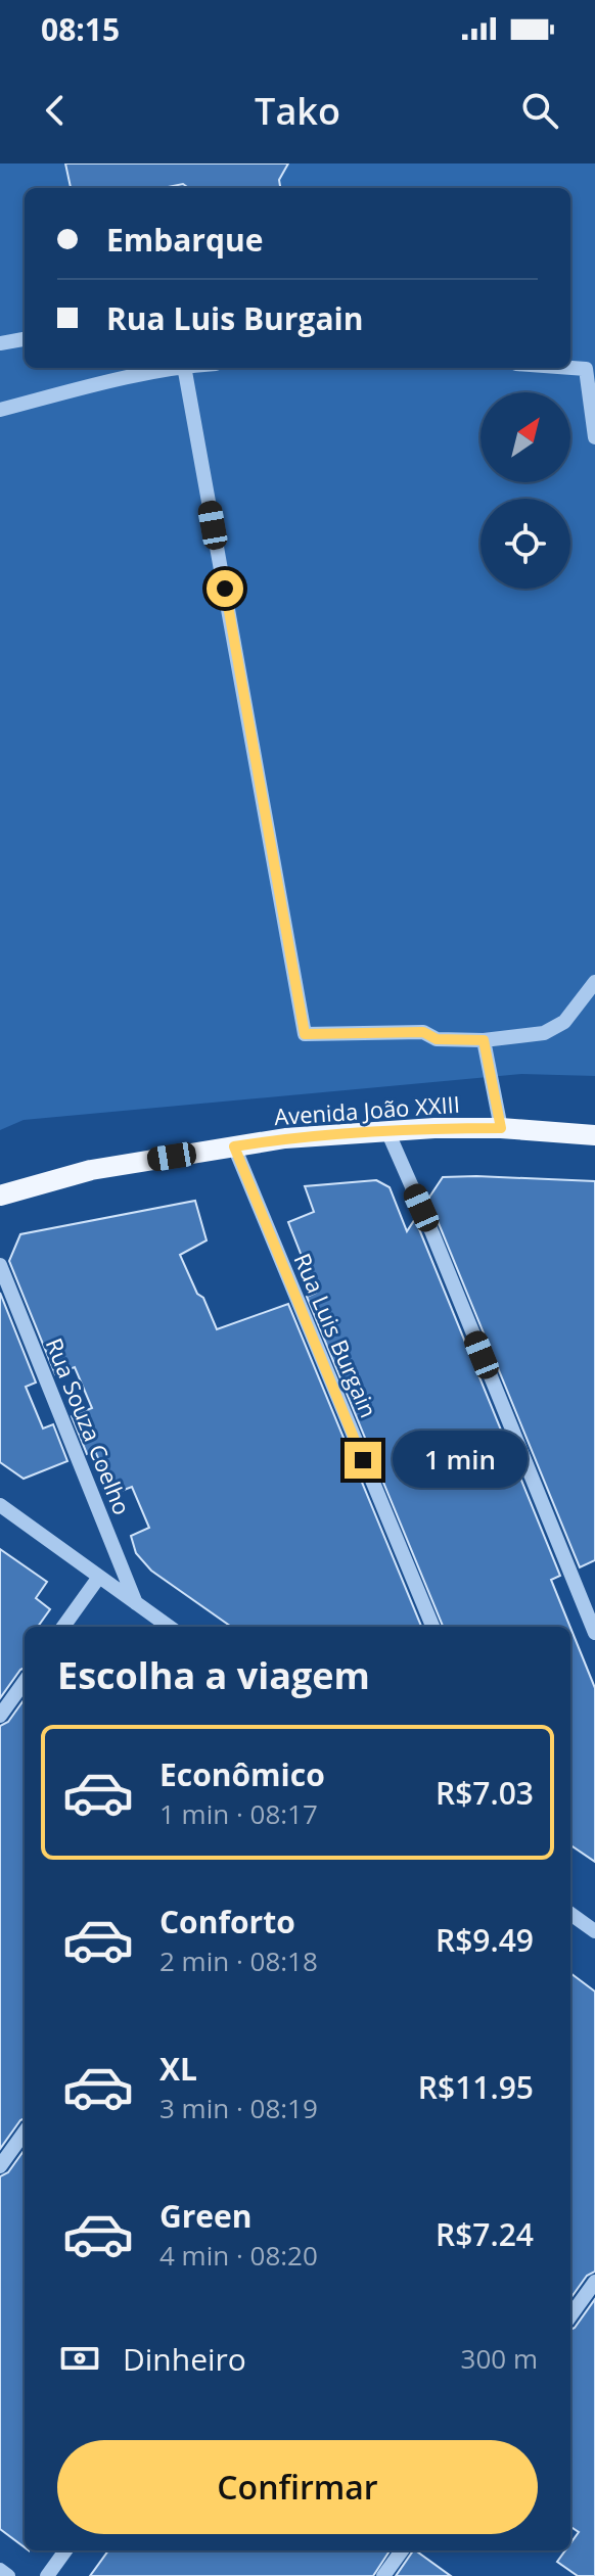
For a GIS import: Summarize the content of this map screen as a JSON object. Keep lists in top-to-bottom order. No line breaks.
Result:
{"streets":{"main road":["Avenida João XXIII"],"street":["Rua Luis Burgain","Rua Souza Coelho"]},"crossings":[["Avenida João XXIII","Rua Luis Burgain"]],"north":"top right","page":{"status":"08:15","header":"Tako","banner":["Embarque","Rua Luis Burgain"],"bubble":"1 min","heading":"Escolha a viagem","list":[{"name":"Econômico","note":"1 min · 08:17","value":"R$7.03"},{"name":"Conforto","note":"2 min · 08:18","value":"R$9.49"},{"name":"XL","note":"3 min · 08:19","value":"R$11.95"},{"name":"Green","note":"4 min · 08:20","value":"R$7.24"}],"pay":["Dinheiro","300 m"],"buttons":"Confirmar"}}
